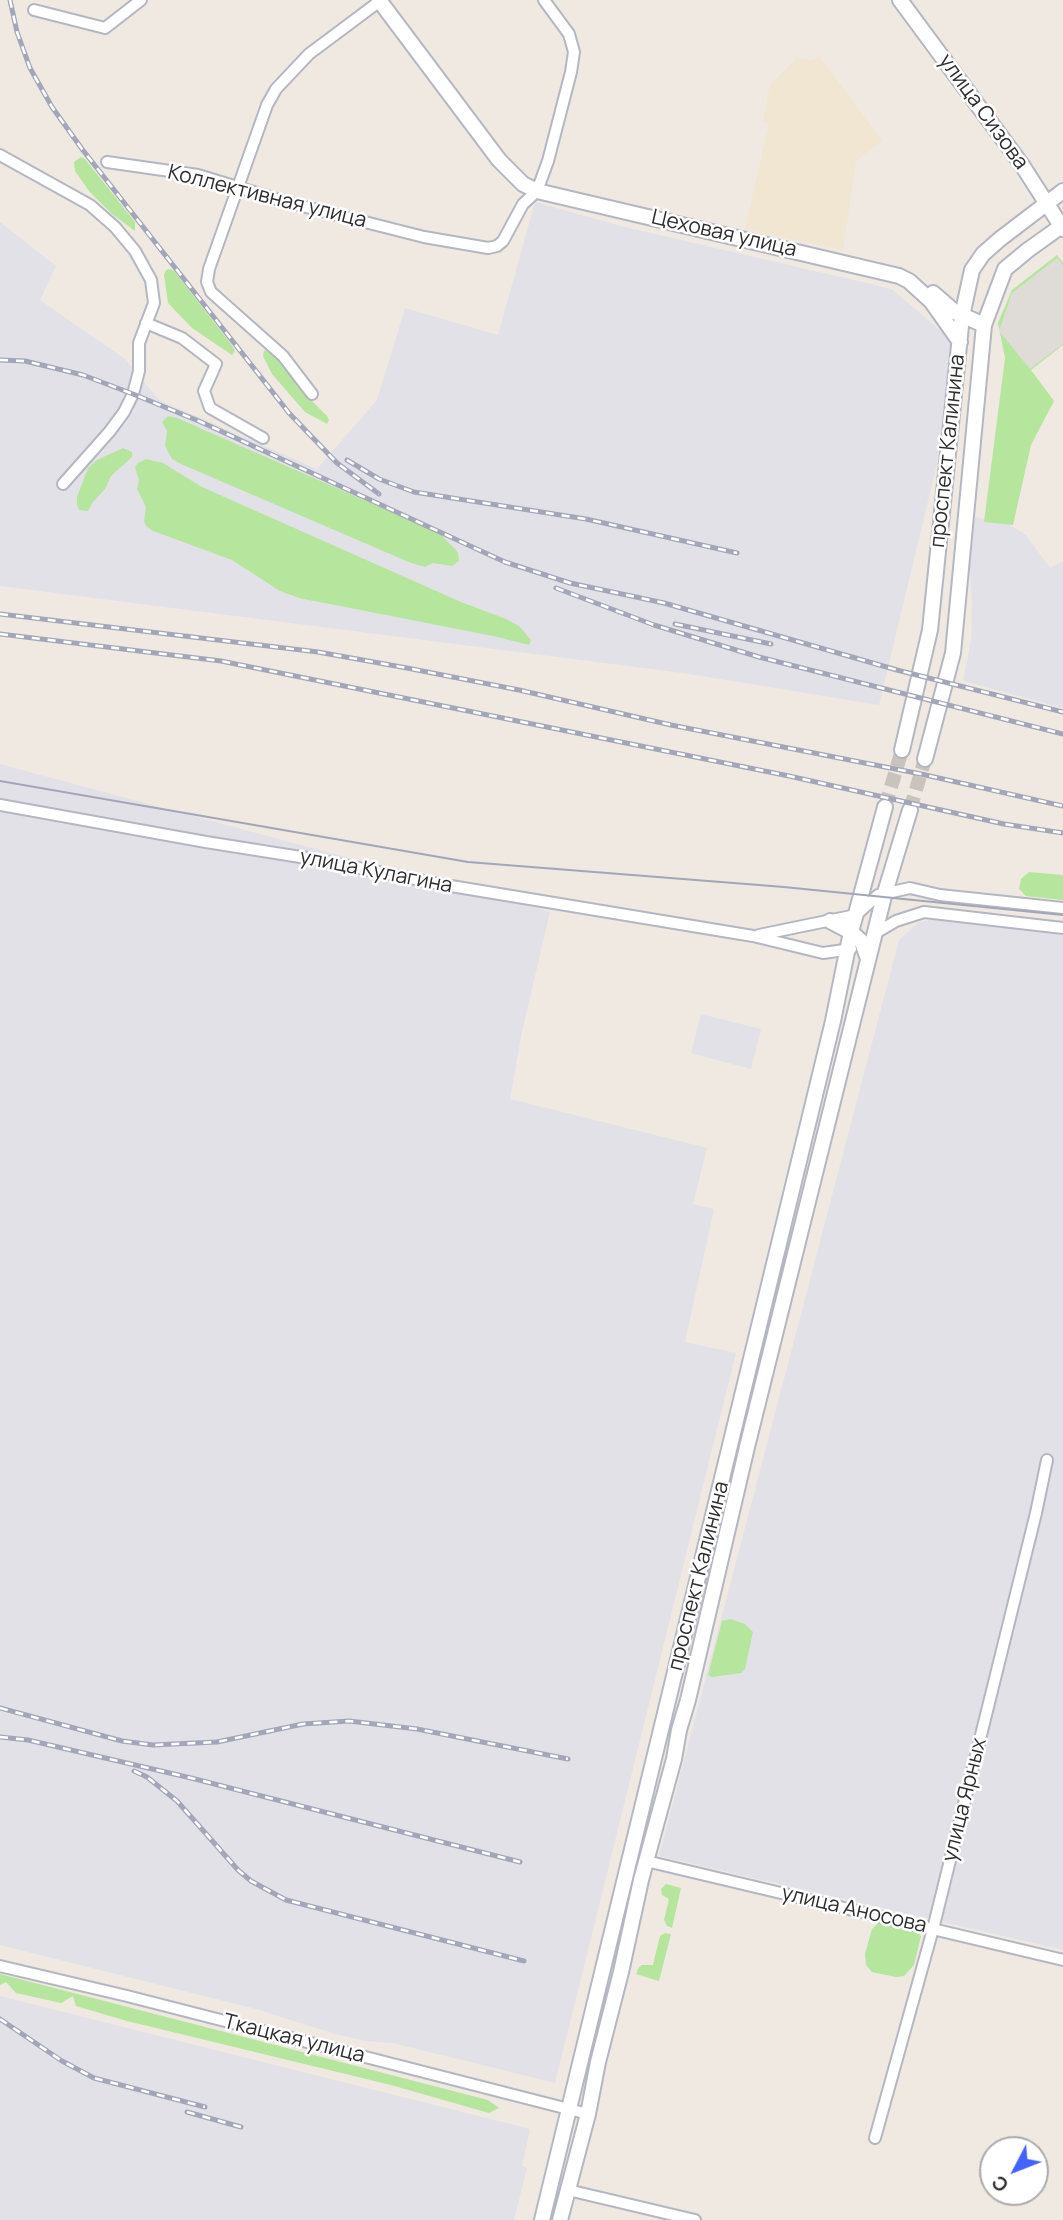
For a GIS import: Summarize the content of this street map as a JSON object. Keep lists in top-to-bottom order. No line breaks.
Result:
{"streets":{"main road":["улица Сизова","Цеховая улица","проспект Калинина"],"street":["Коллективная улица","улица Кулагина","улица Ярных","улица Аносова","Ткацкая улица"]},"crossings":[["улица Сизова","проспект Калинина"],["Коллективная улица","Цеховая улица"],["Цеховая улица","проспект Калинина"],["проспект Калинина","улица Кулагина"],["проспект Калинина","улица Аносова"],["проспект Калинина","Ткацкая улица"],["улица Ярных","улица Аносова"]],"north":"bottom left"}
